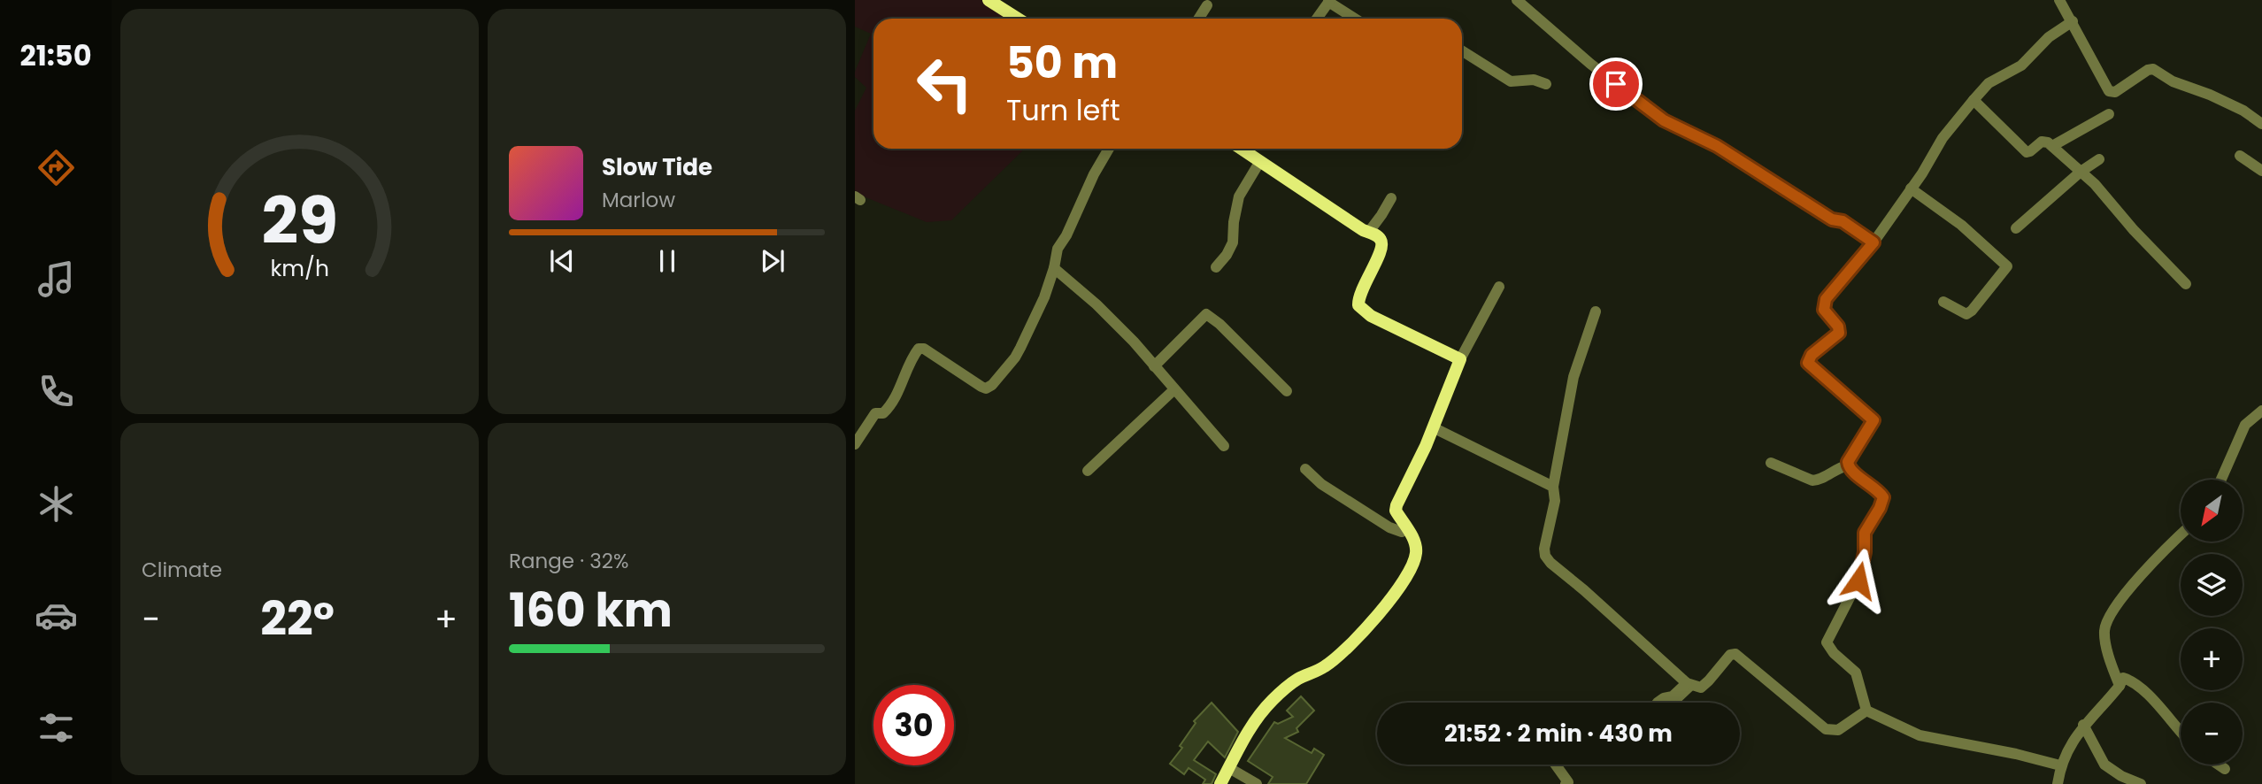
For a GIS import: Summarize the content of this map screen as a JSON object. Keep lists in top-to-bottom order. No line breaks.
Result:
{"north":"bottom left","page":{"tabs":"21:50","turn":["50 m","Turn left"],"song":["Slow Tide","Marlow"],"tile":["Climate",["Range · 32%","160 km"]],"map_buttons":["+","−"],"heat":["−","22°","+"],"limit":"30","trip":"21:52 · 2 min · 430 m","gauge":["29","km/h"]}}
